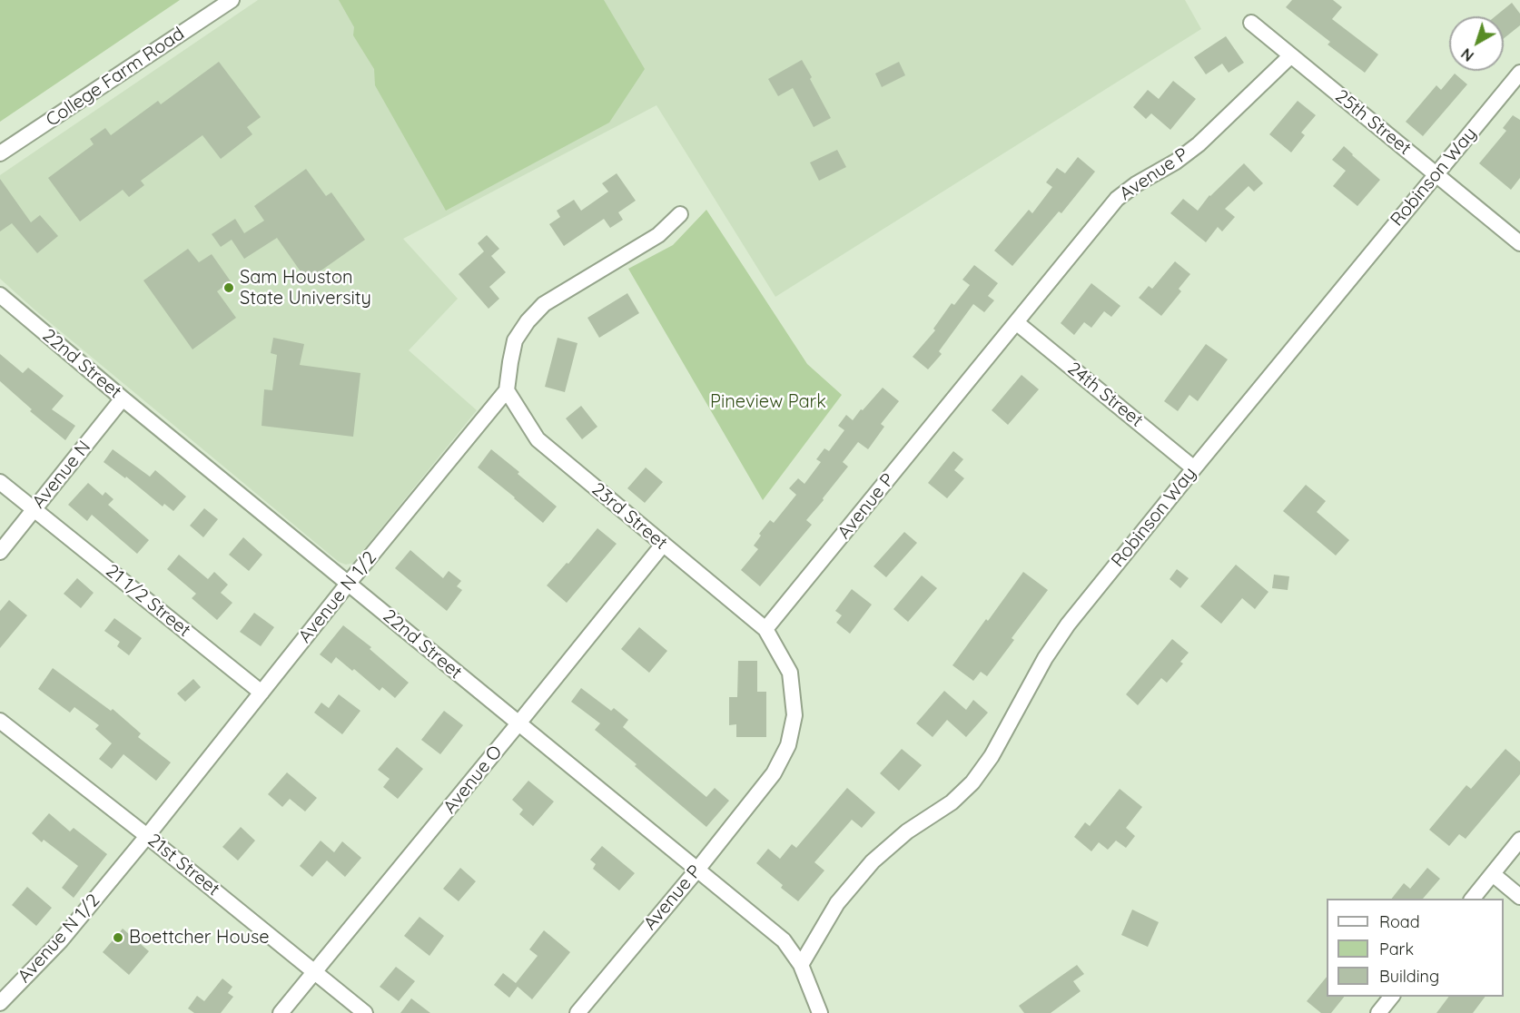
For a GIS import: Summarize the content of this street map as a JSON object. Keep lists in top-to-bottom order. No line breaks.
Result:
{"streets":{"street":["College Farm Road","25th Street","Avenue P","Robinson Way","22nd Street","24th Street","Avenue N","23rd Street","Avenue N 1/2","21 1/2 Street","Avenue O","21st Street"]},"crossings":[["25th Street","Avenue P"],["25th Street","Robinson Way"],["Avenue P","22nd Street"],["Avenue P","24th Street"],["Avenue P","23rd Street"],["Robinson Way","22nd Street"],["Robinson Way","24th Street"],["22nd Street","Avenue N"],["22nd Street","Avenue N 1/2"],["22nd Street","Avenue O"],["Avenue N","21 1/2 Street"],["23rd Street","Avenue N 1/2"],["23rd Street","Avenue O"],["Avenue N 1/2","21 1/2 Street"],["Avenue N 1/2","21st Street"],["Avenue O","21st Street"]],"parks":["Pineview Park"],"places":["Sam Houston State University","Boettcher House"],"legend":["Road","Park","Building"],"north":"bottom left"}
